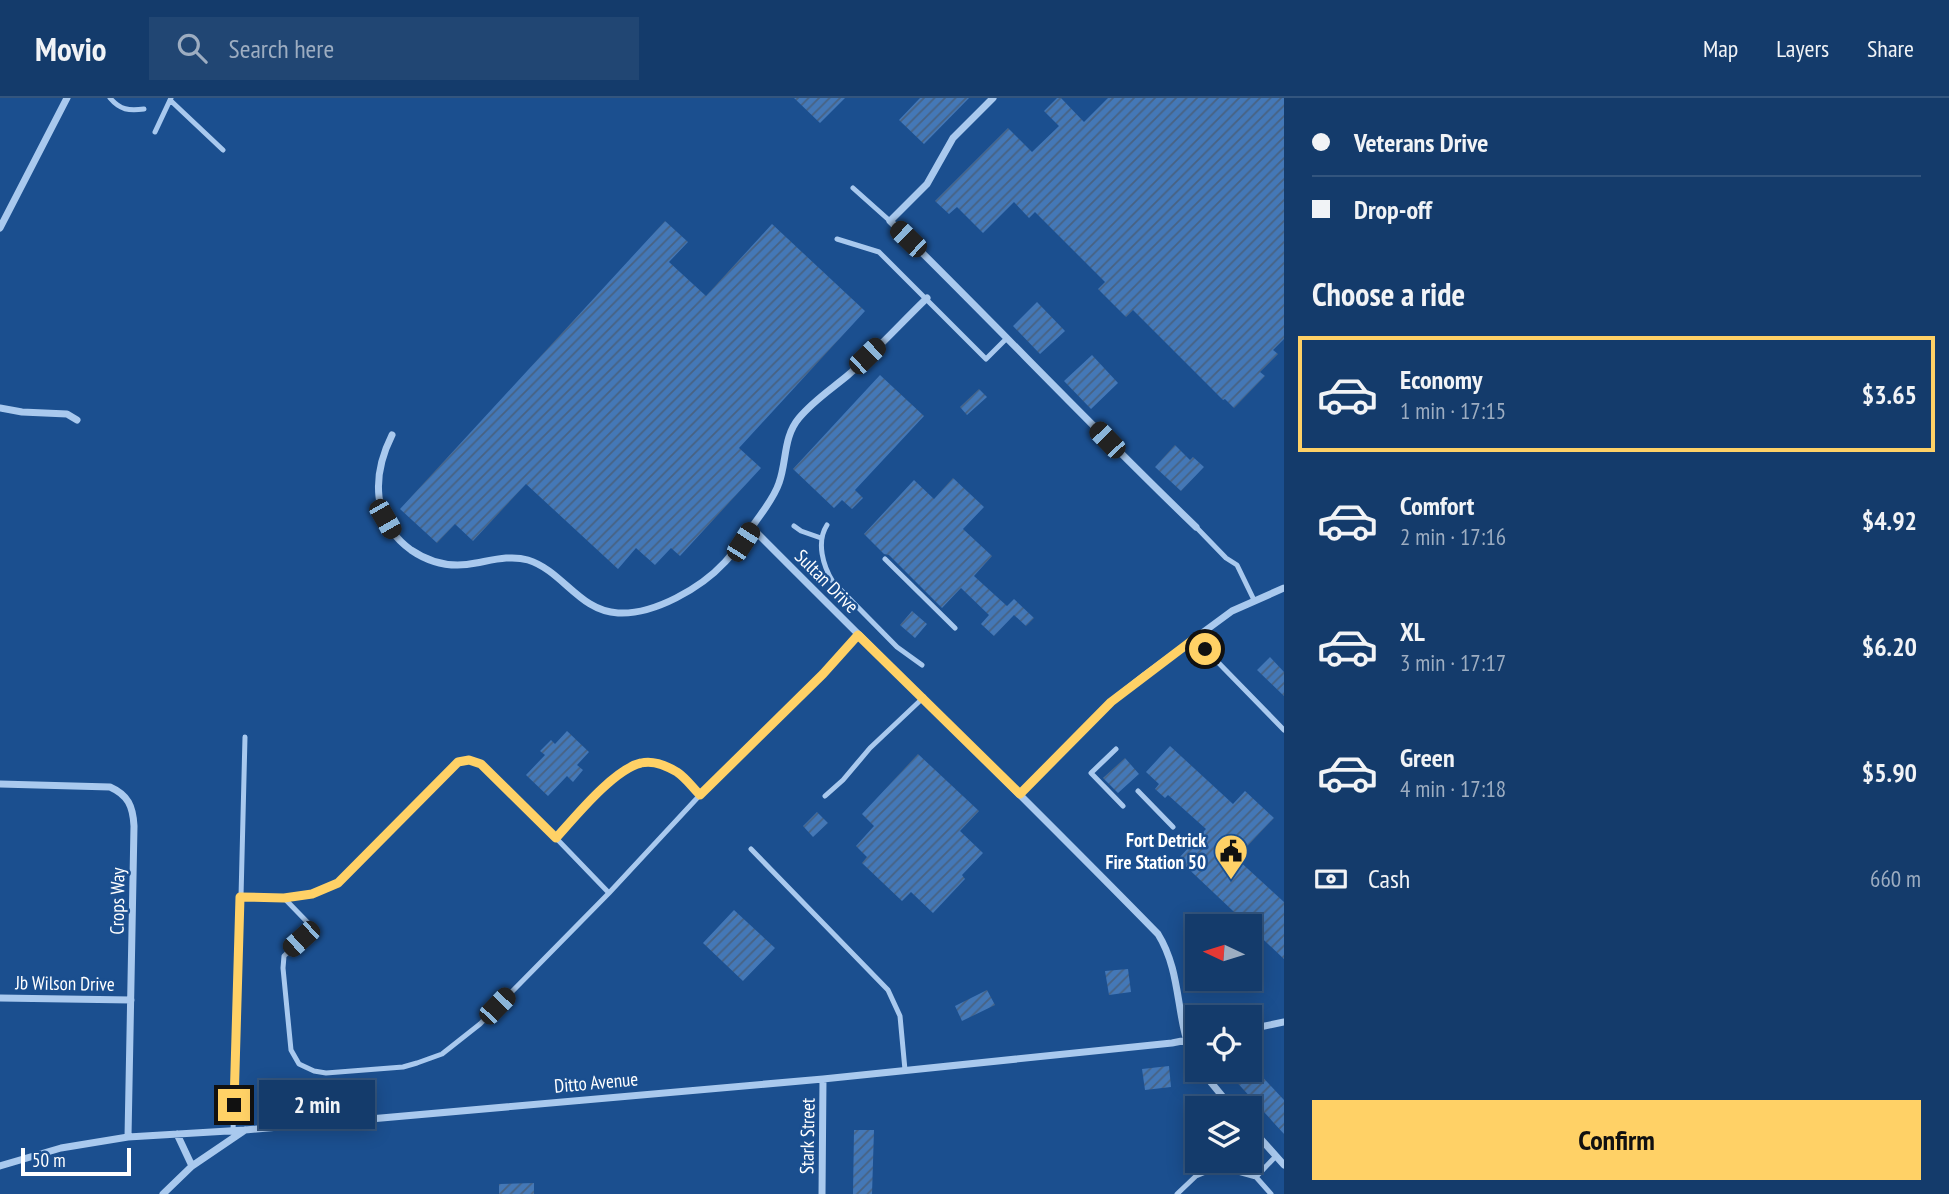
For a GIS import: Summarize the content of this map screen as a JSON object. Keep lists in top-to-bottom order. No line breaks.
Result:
{"streets":{"street":["Sultan Drive","Crops Way","Jb Wilson Drive","Ditto Avenue","Stark Street"]},"crossings":[["Crops Way","Jb Wilson Drive"],["Crops Way","Ditto Avenue"],["Ditto Avenue","Stark Street"]],"places":{"public building":["Fort Detrick Fire Station 50"]},"scale_bar":"50 m","north":"left","page":{"header":"Movio","search":"Search here","nav":["Map","Layers","Share"],"banner":["Veterans Drive","Drop-off"],"heading":"Choose a ride","list":[{"name":"Economy","note":"1 min · 17:15","value":"$3.65"},{"name":"Comfort","note":"2 min · 17:16","value":"$4.92"},{"name":"XL","note":"3 min · 17:17","value":"$6.20"},{"name":"Green","note":"4 min · 17:18","value":"$5.90"}],"pay":["Cash","660 m"],"bubble":"2 min","buttons":"Confirm","scale":"50 m"}}
